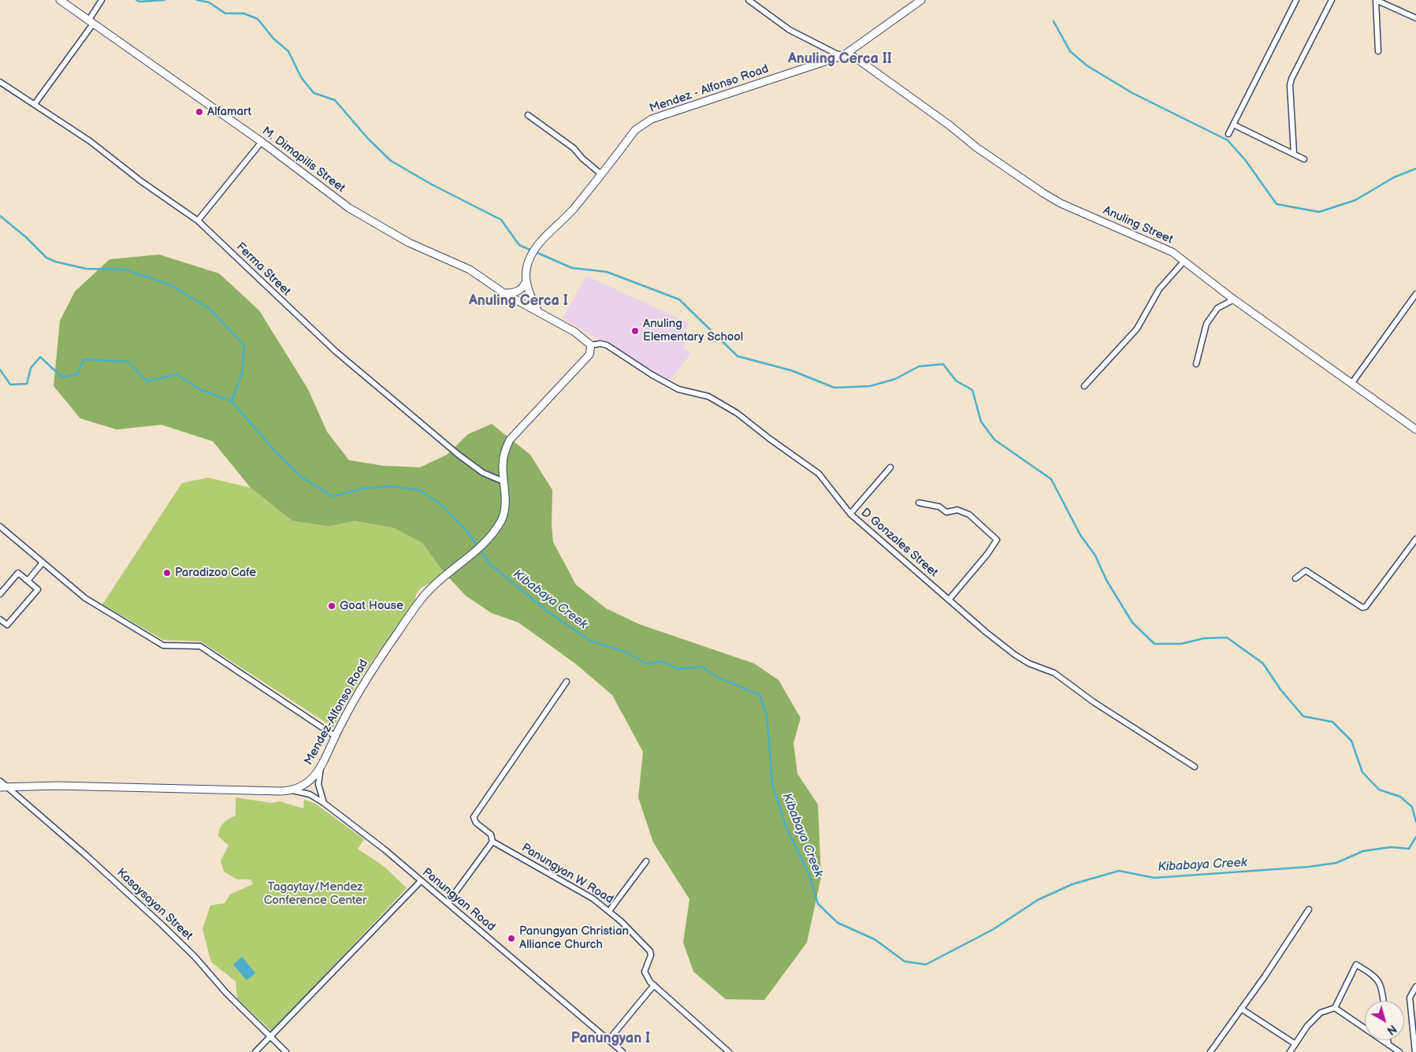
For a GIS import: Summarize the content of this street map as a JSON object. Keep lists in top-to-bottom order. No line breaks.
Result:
{"streets":{"main road":["Mendez - Alfonso Road","M. Dimapilis Street","Anuling Street","Mendez-Alfonso Road"],"street":["Ferma Street","D Gonzales Street","Panungyan W Road","Panungyan Road","Kasaysayan Street"]},"crossings":[["Mendez - Alfonso Road","M. Dimapilis Street"],["Mendez - Alfonso Road","Anuling Street"],["Ferma Street","Mendez-Alfonso Road"],["D Gonzales Street","Mendez-Alfonso Road"],["Mendez-Alfonso Road","Panungyan Road"]],"districts":["Anuling Cerca II","Anuling Cerca I","Panungyan I"],"water":["Kibabaya Creek"],"parks":["Tagaytay/Mendez Conference Center"],"places":["Alfamart","Anuling Elementary School","Paradizoo Cafe","Goat House","Panungyan Christian Alliance Church"],"north":"bottom right"}
